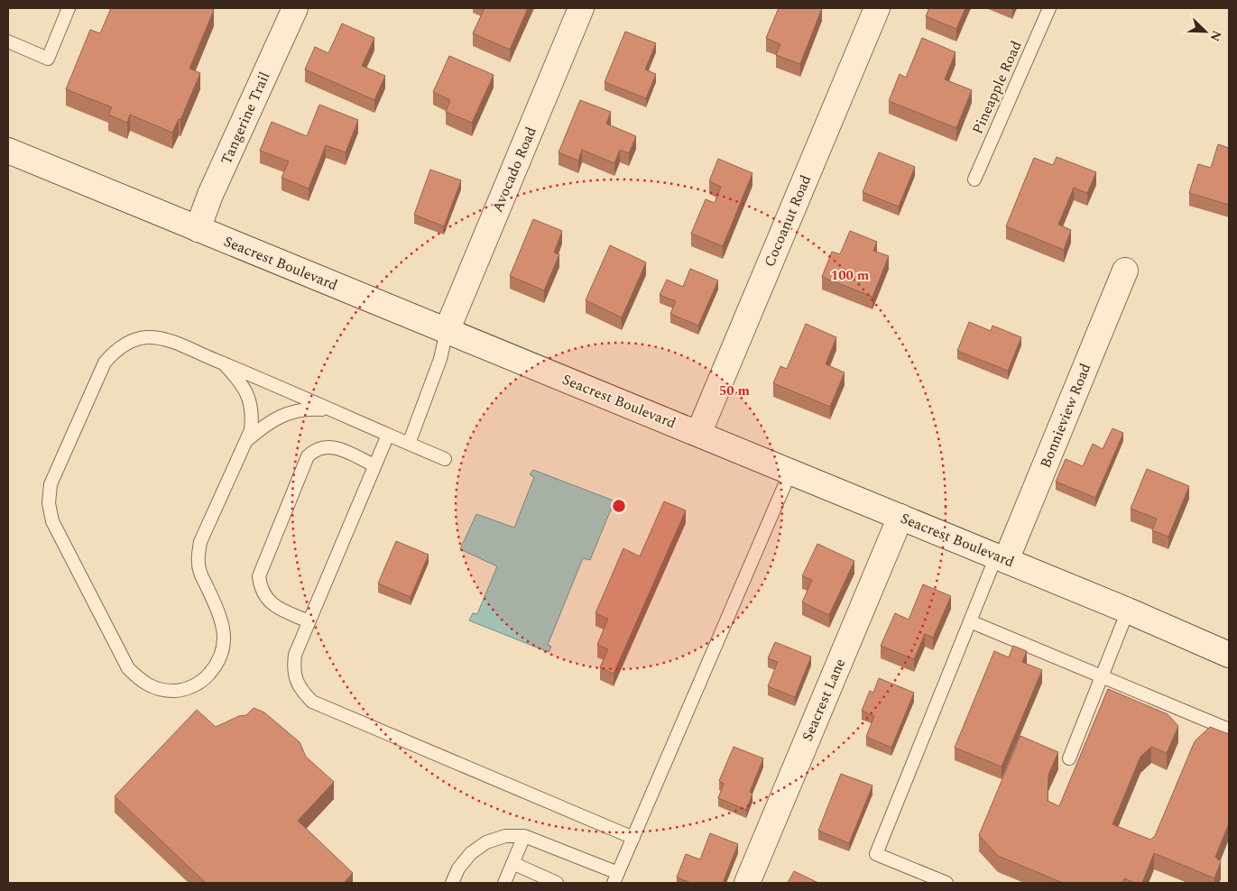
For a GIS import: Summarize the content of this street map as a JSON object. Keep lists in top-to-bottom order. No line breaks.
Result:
{"streets":{"street":["Tangerine Trail","Avocado Road","Cocoanut Road","Seacrest Boulevard","Bonnieview Road","Seacrest Lane"],"lane":["Pineapple Road"]},"crossings":[["Tangerine Trail","Seacrest Boulevard"],["Avocado Road","Seacrest Boulevard"],["Cocoanut Road","Seacrest Boulevard"],["Seacrest Boulevard","Bonnieview Road"],["Seacrest Boulevard","Seacrest Lane"]],"north":"bottom right","rings":["100 m","50 m"]}
